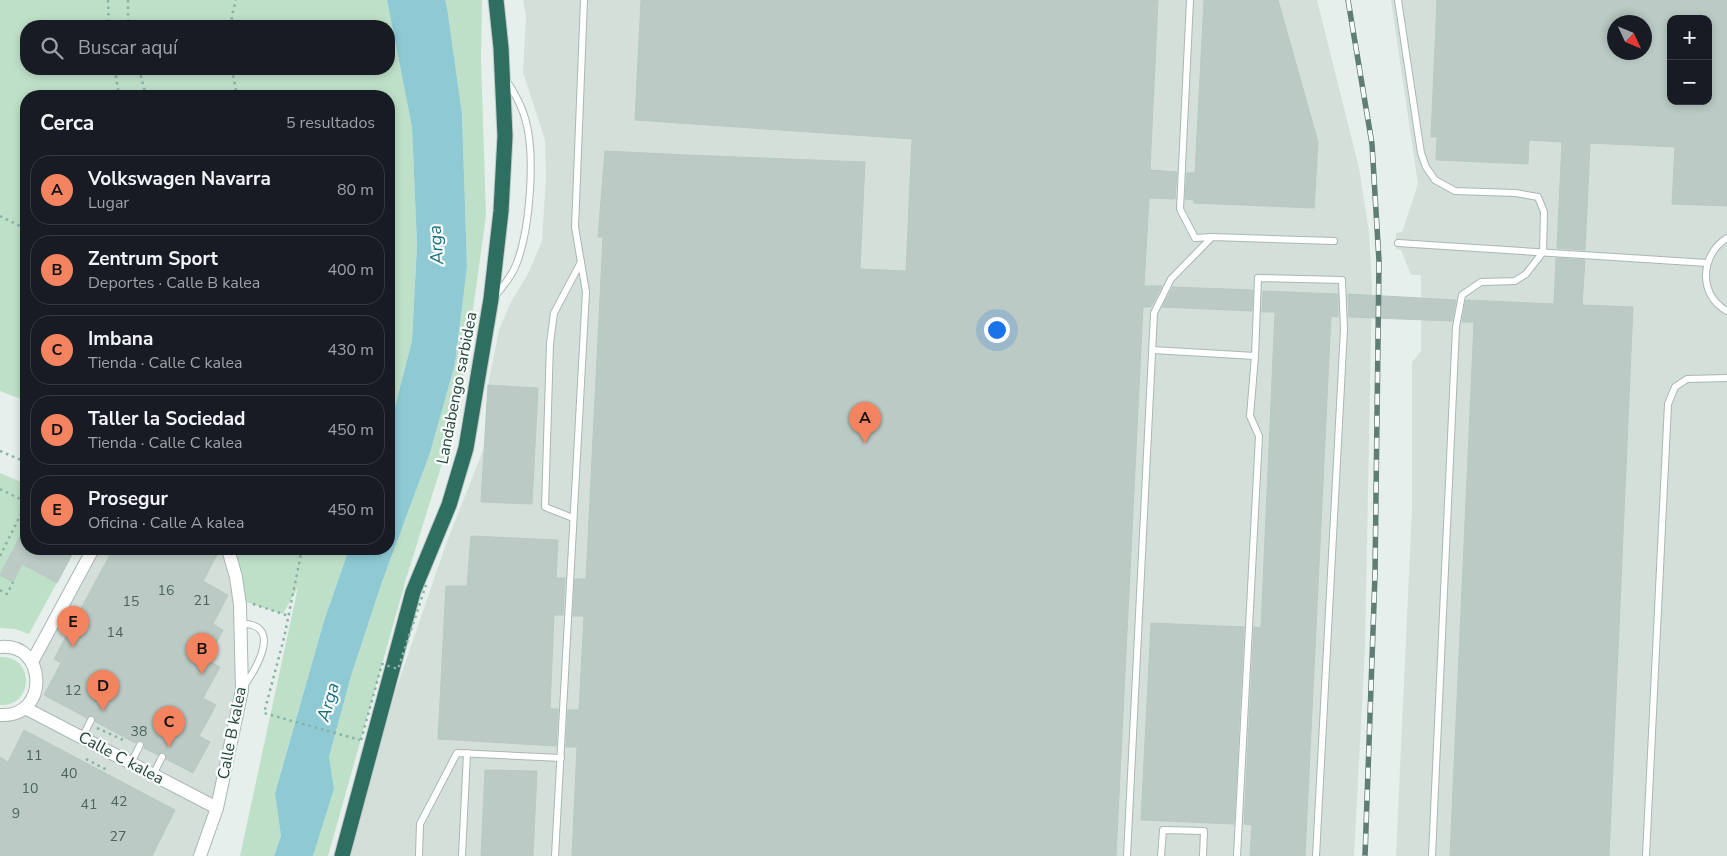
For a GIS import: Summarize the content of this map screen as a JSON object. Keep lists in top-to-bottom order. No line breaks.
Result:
{"streets":{"highway":["Landabengo sarbidea"],"street":["Calle B kalea","Calle C kalea"]},"crossings":[["Calle B kalea","Calle C kalea"]],"water":["Arga"],"house_numbers":["16","21","15","14","12","38","11","40","10","42","41","9","27"],"north":"bottom right","page":{"map_buttons":["+","−"],"search":"Buscar aquí","heading":["Cerca","5 resultados"],"list":[{"mark":"A","name":"Volkswagen Navarra","note":"Lugar","value":"80 m"},{"mark":"B","name":"Zentrum Sport","note":"Deportes · Calle B kalea","value":"400 m"},{"mark":"C","name":"Imbana","note":"Tienda · Calle C kalea","value":"430 m"},{"mark":"D","name":"Taller la Sociedad","note":"Tienda · Calle C kalea","value":"450 m"},{"mark":"E","name":"Prosegur","note":"Oficina · Calle A kalea","value":"450 m"}],"pins":["A","E","B","D","C"]}}
